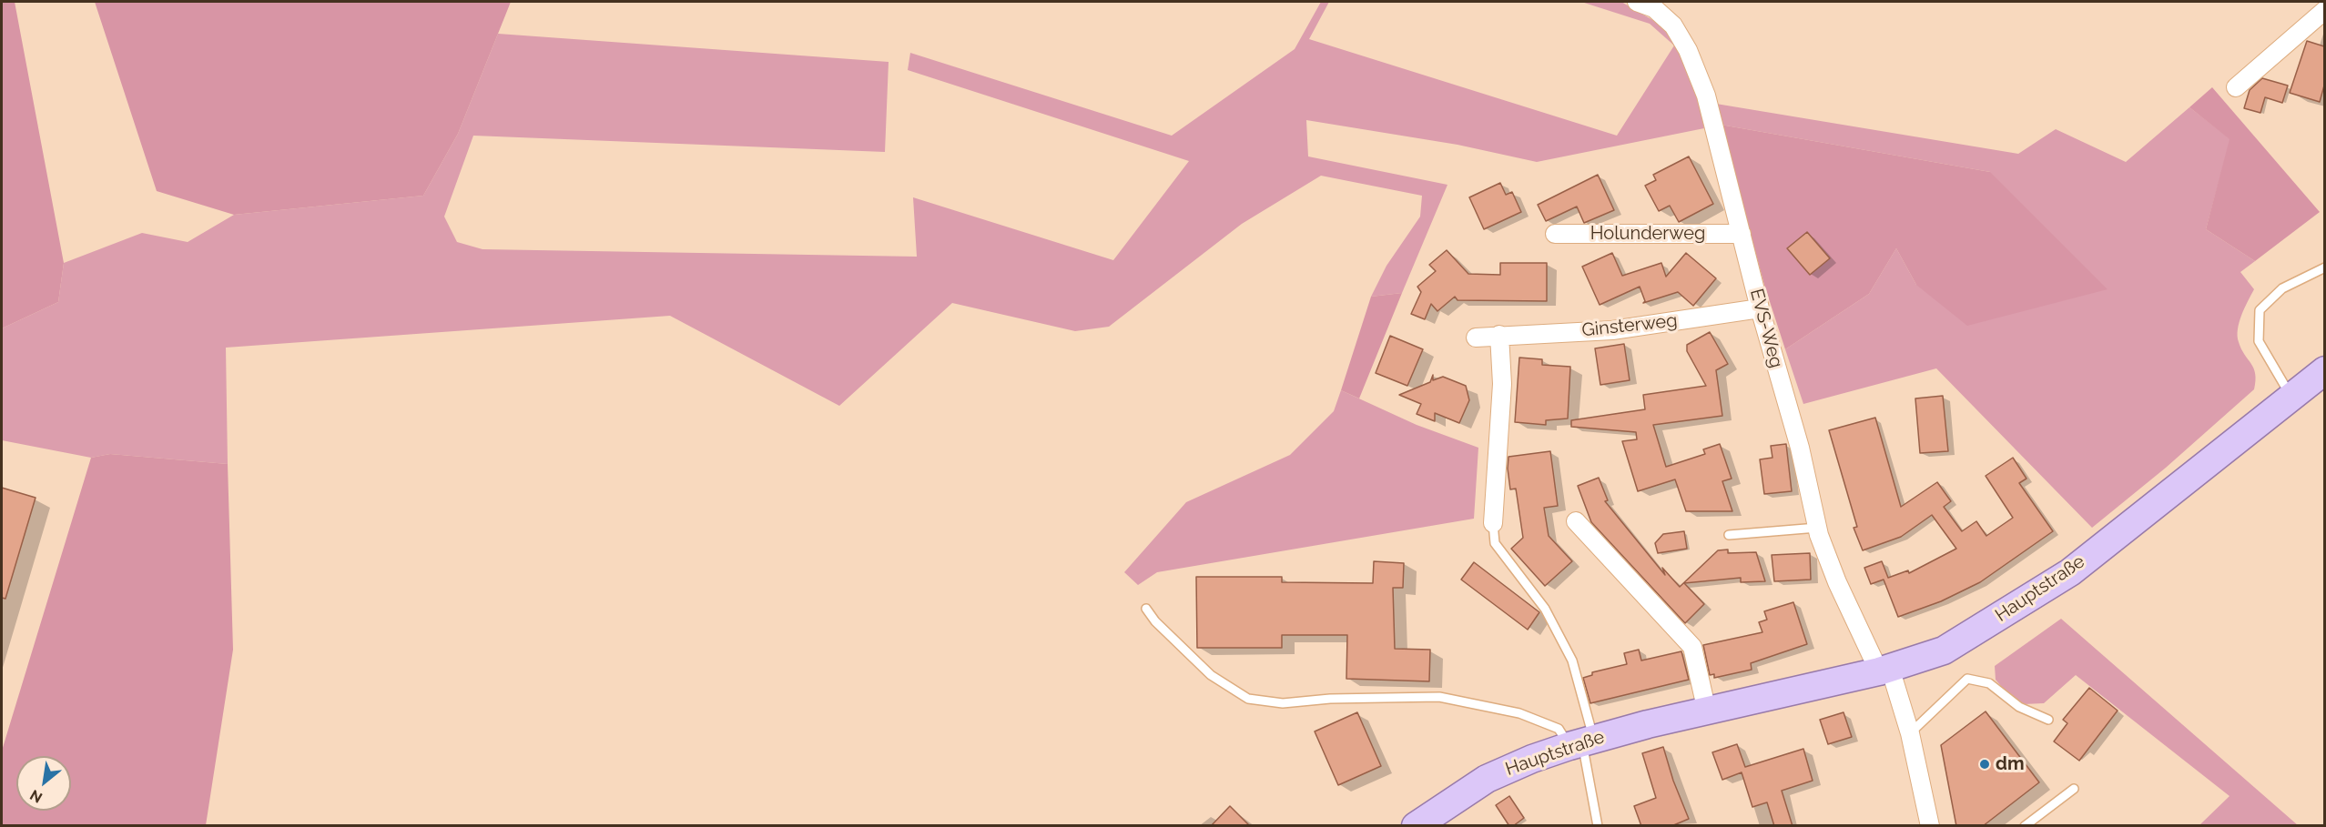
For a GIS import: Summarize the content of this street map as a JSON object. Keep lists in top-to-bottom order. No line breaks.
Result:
{"streets":{"main road":["Hauptstraße"],"street":["Holunderweg","Ginsterweg","EVS-Weg"]},"crossings":[["Holunderweg","EVS-Weg"],["Ginsterweg","EVS-Weg"],["EVS-Weg","Hauptstraße"]],"places":["dm"],"north":"bottom left"}
